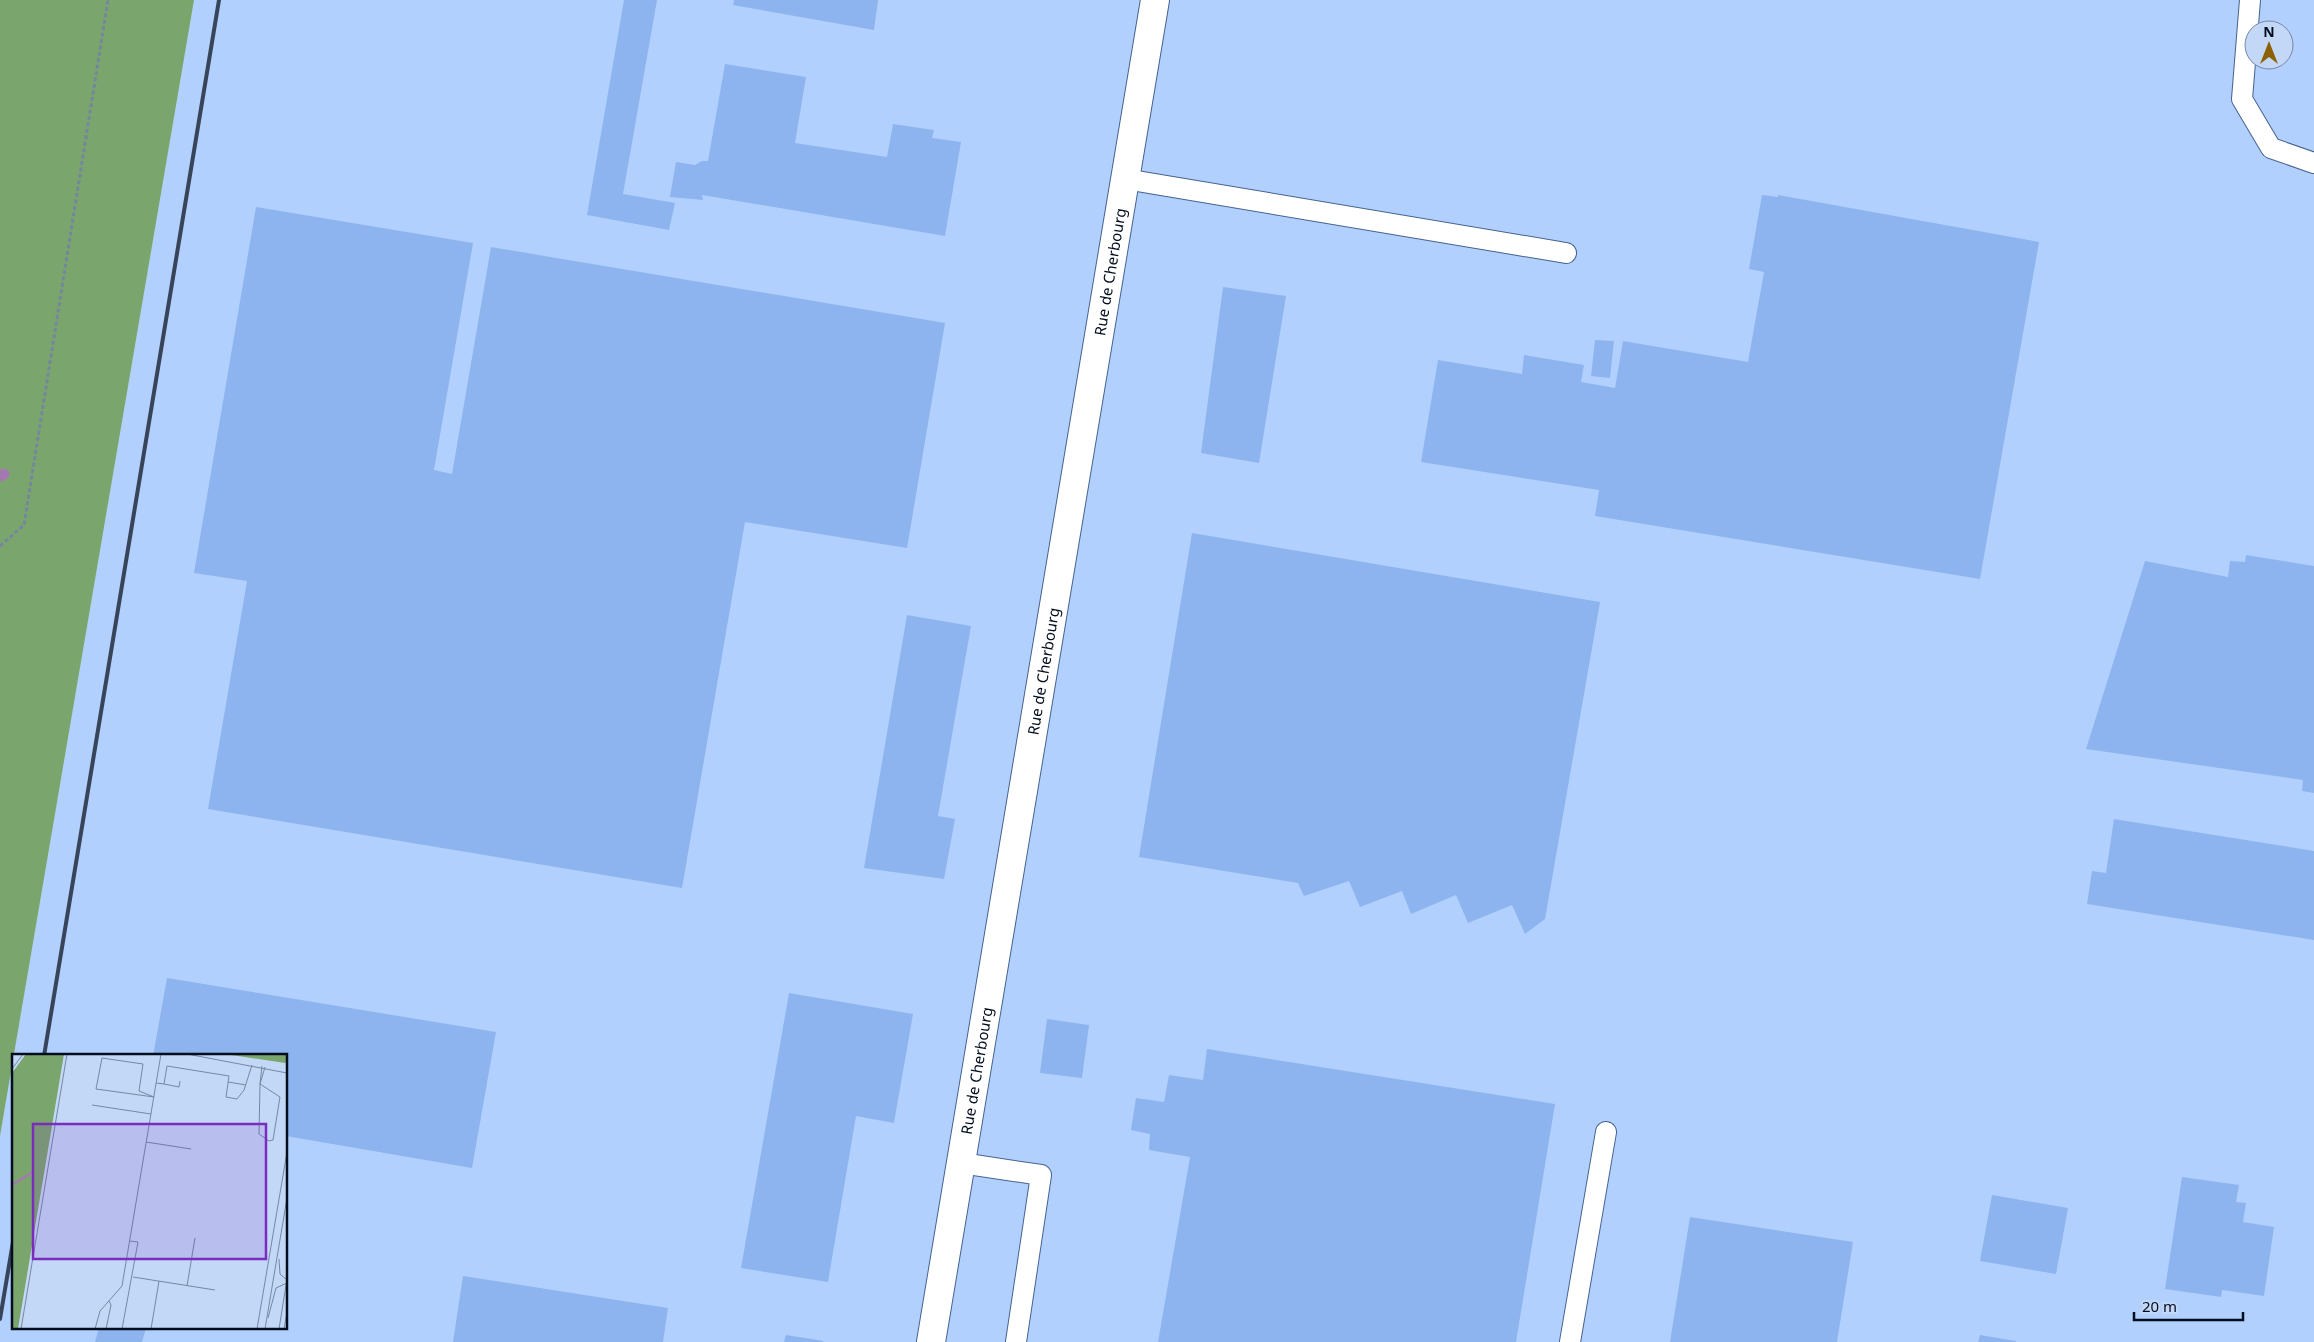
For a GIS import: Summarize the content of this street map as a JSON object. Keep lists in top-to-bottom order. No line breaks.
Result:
{"streets":{"street":["Rue de Cherbourg"]},"scale_bar":"20 m","north":"top"}
